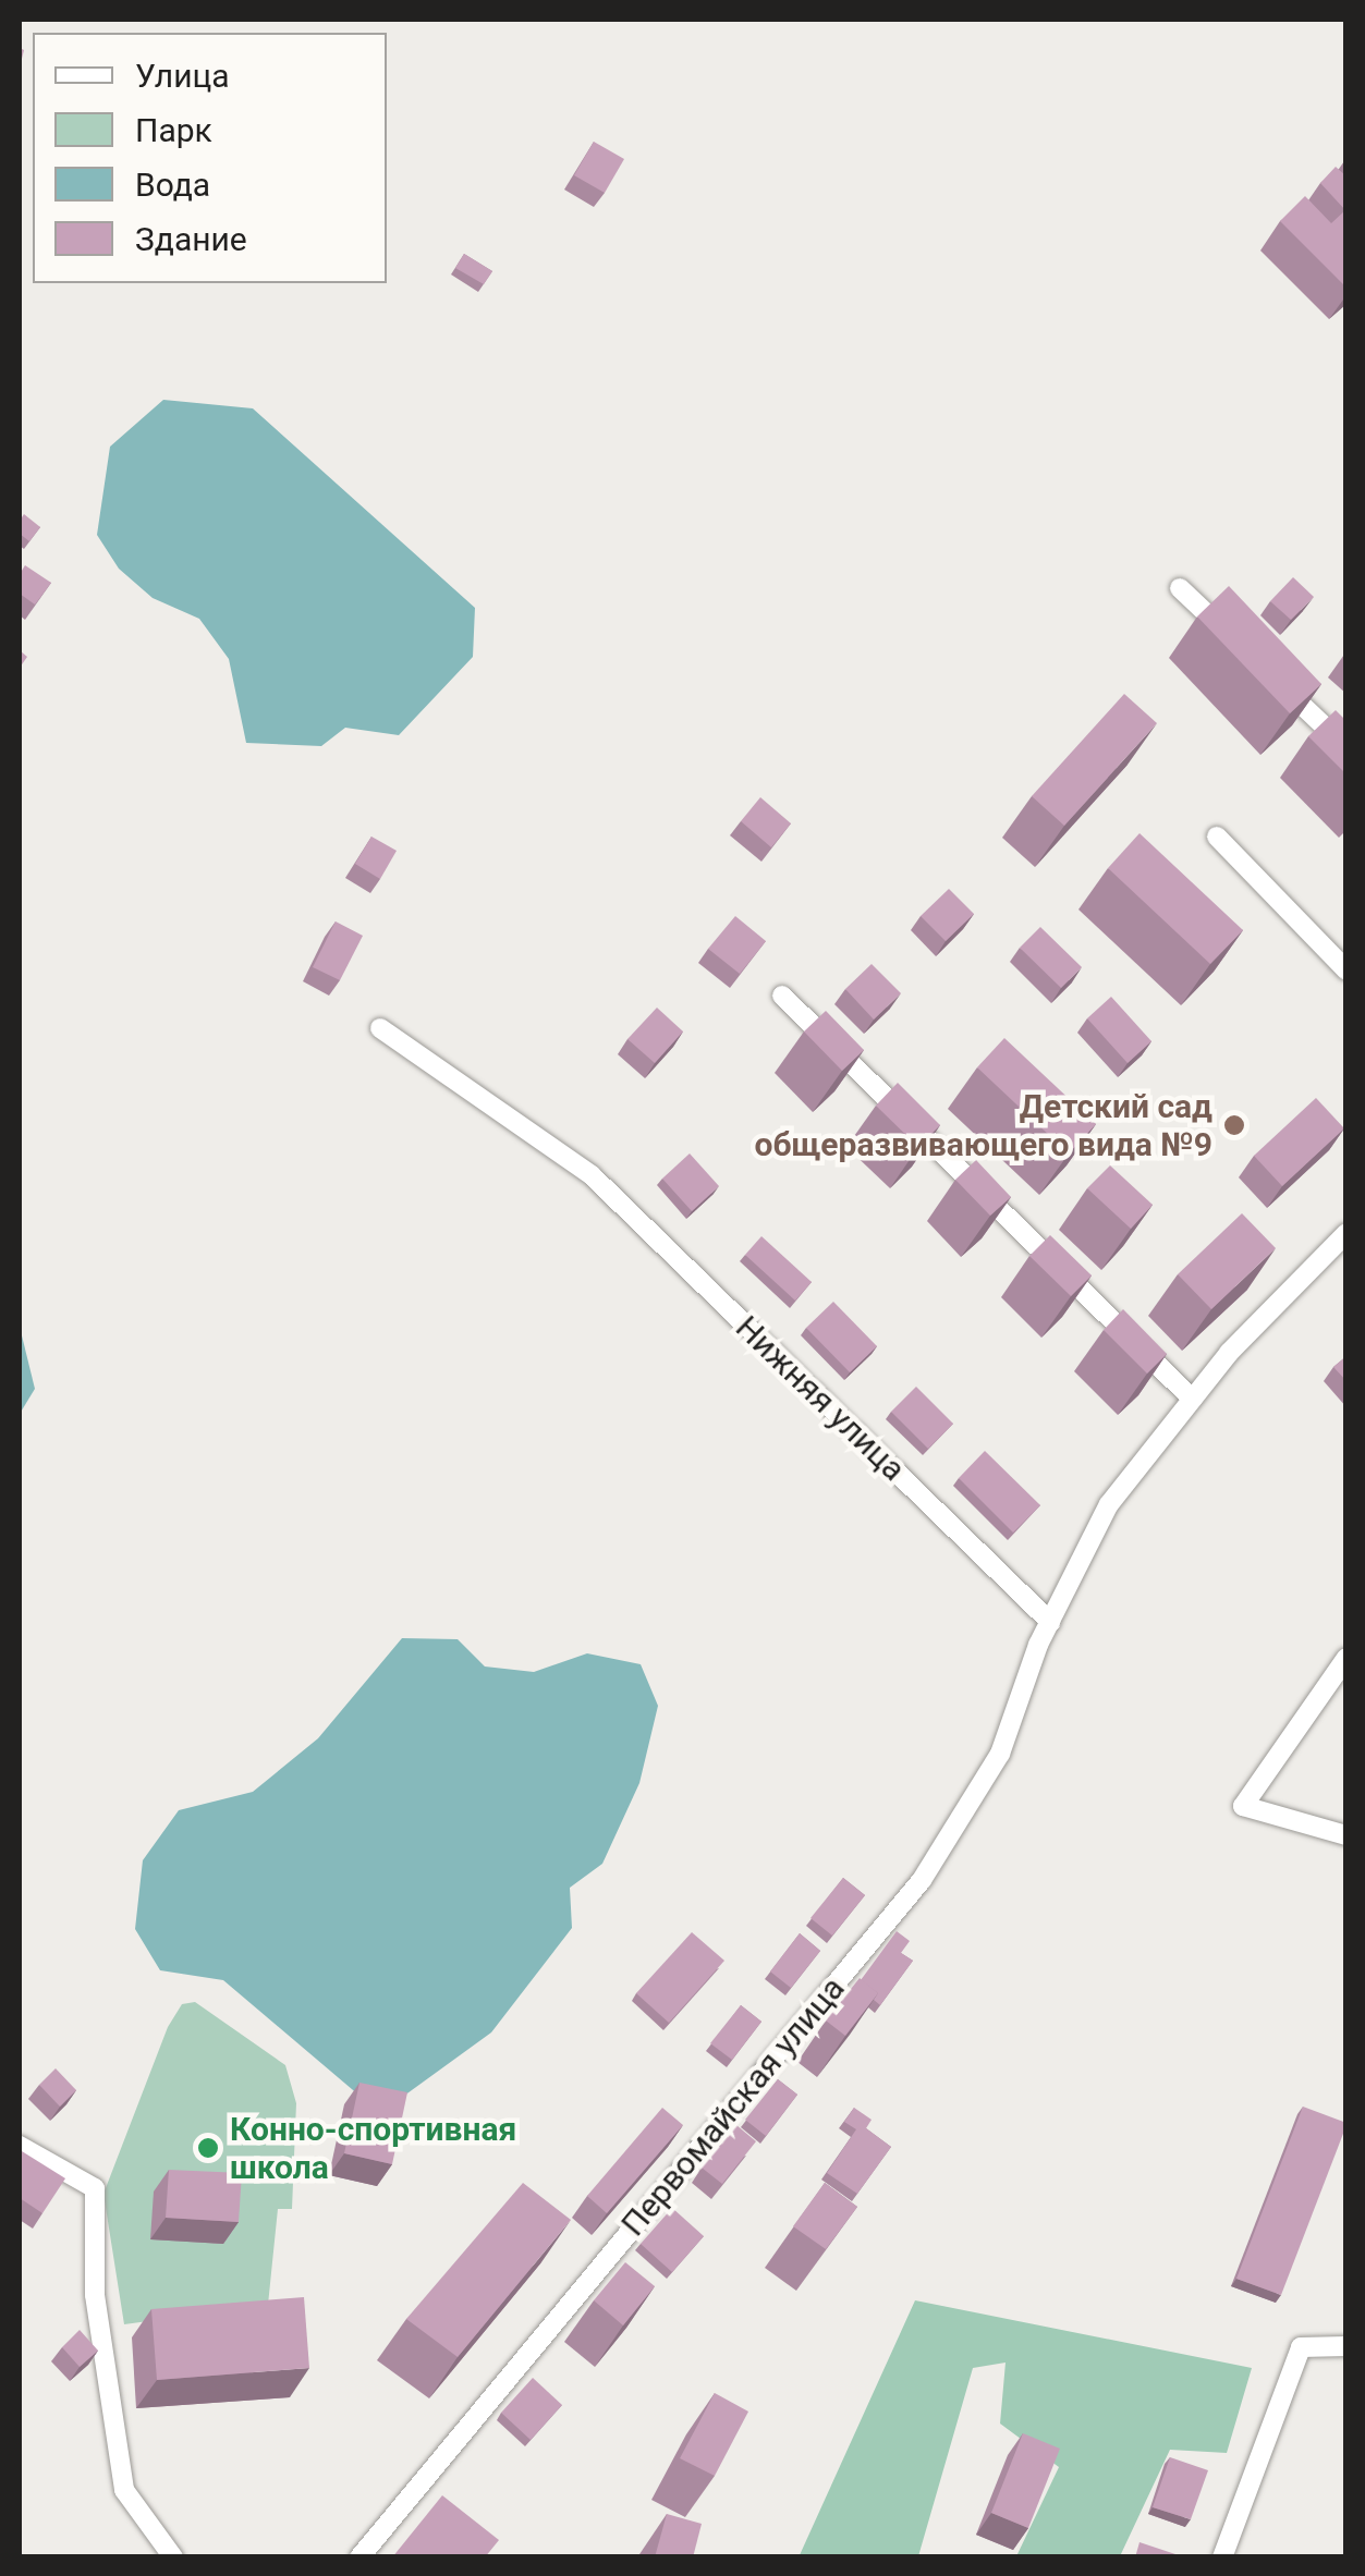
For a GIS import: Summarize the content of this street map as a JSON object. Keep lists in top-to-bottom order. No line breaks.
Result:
{"streets":{"street":["Нижняя улица","Первомайская улица"]},"crossings":[["Нижняя улица","Первомайская улица"]],"places":["Детский сад общеразвивающего вида №9","Конно-спортивная школа"],"legend":["Улица","Парк","Вода","Здание"]}
